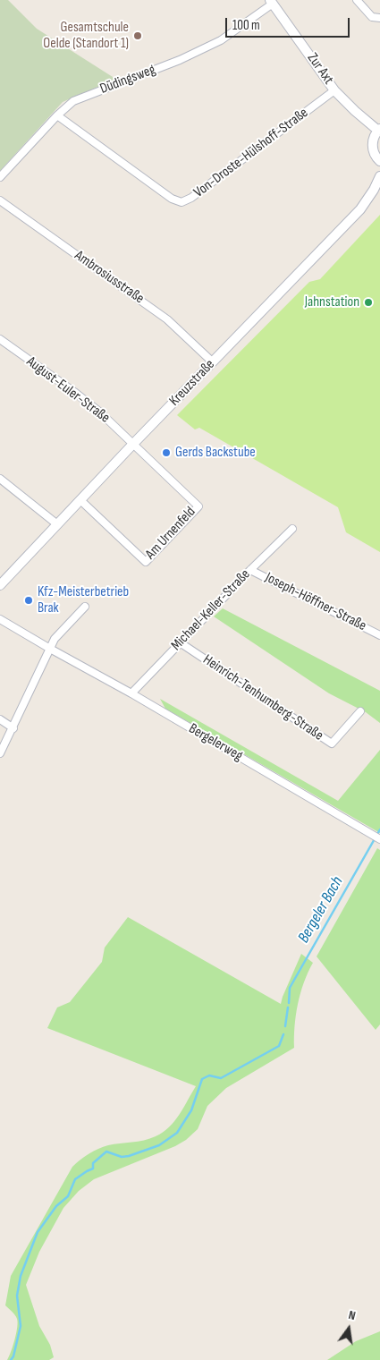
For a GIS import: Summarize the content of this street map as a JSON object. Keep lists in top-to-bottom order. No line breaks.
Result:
{"streets":{"street":["Zur Axt","Düdingsweg","Von-Droste-Hülshoff-Straße","Ambrosiusstraße","Kreuzstraße","August-Euler-Straße","Am Urnenfeld","Joseph-Höffner-Straße","Michael-Keller-Straße","Heinrich-Tenhumberg-Straße","Bergelerweg"]},"crossings":[["Zur Axt","Düdingsweg"],["Zur Axt","Von-Droste-Hülshoff-Straße"],["Düdingsweg","Von-Droste-Hülshoff-Straße"],["Ambrosiusstraße","Kreuzstraße"],["Kreuzstraße","August-Euler-Straße"],["Kreuzstraße","Am Urnenfeld"],["August-Euler-Straße","Am Urnenfeld"],["Joseph-Höffner-Straße","Michael-Keller-Straße"],["Michael-Keller-Straße","Heinrich-Tenhumberg-Straße"],["Michael-Keller-Straße","Bergelerweg"]],"water":["Bergeler Bach"],"places":["Gesamtschule Oelde (Standort 1)","Jahnstation","Gerds Backstube","Kfz-Meisterbetrieb Brak"],"scale_bar":"100 m","north":"top"}
